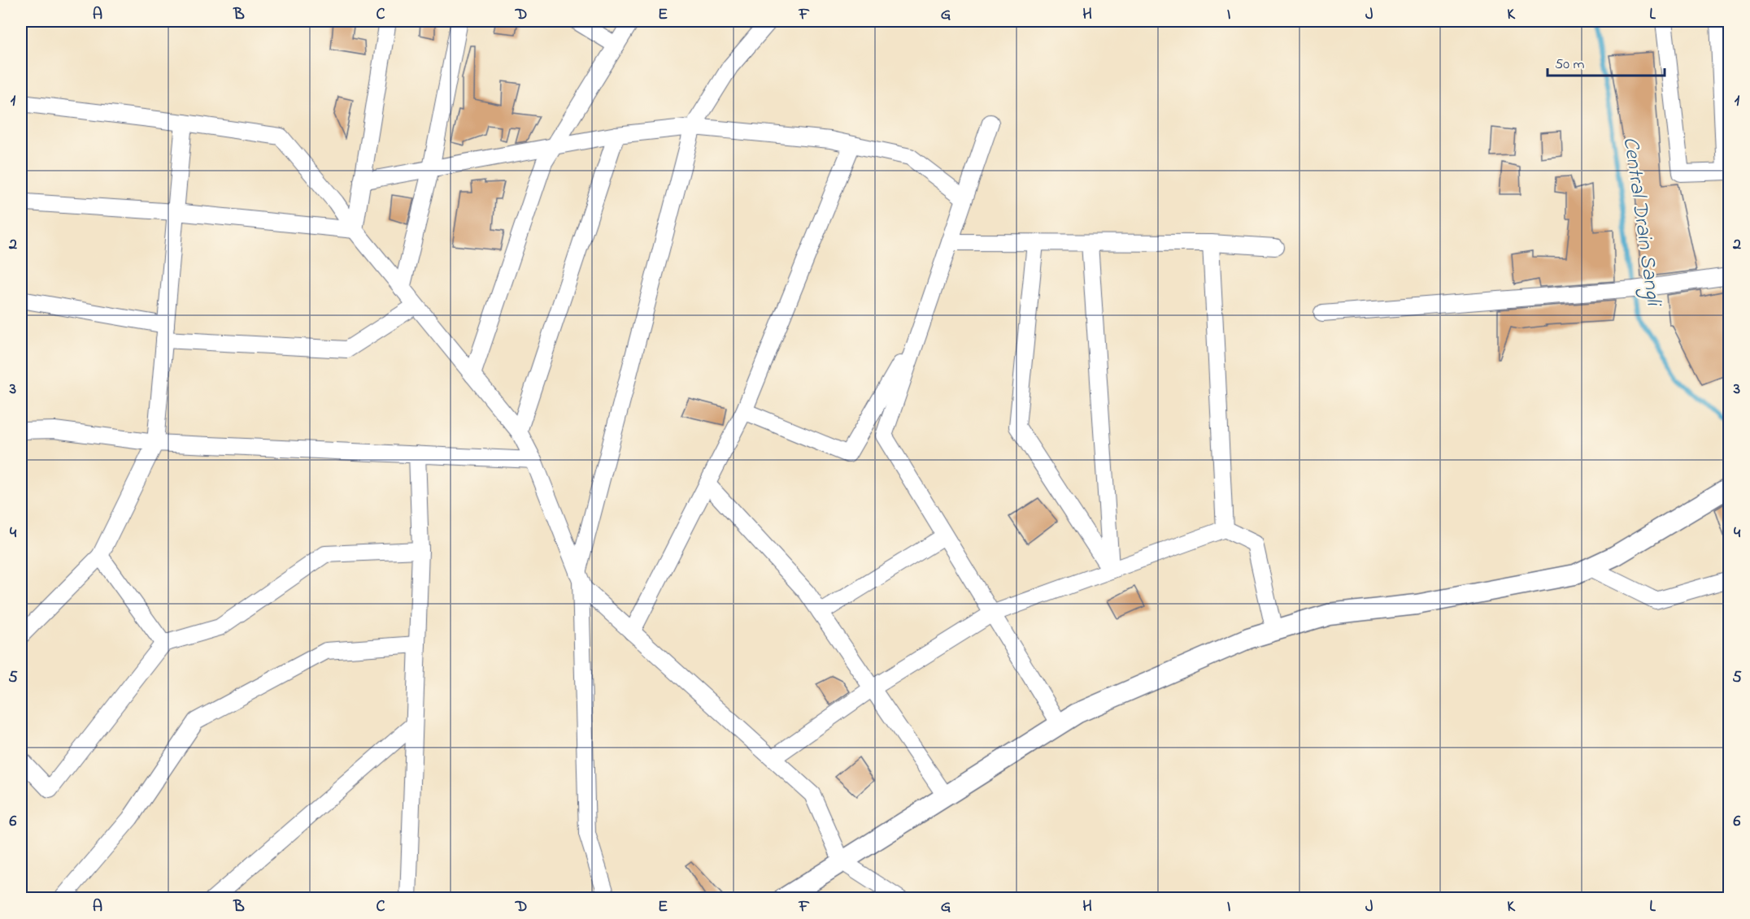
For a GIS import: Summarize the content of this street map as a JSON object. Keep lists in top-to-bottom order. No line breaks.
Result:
{"water":["Central Drain Sangli"],"scale_bar":"50 m","grid":{"columns":["A","B","C","D","E","F","G","H","I","J","K","L"],"rows":["1","2","3","4","5","6"]}}
